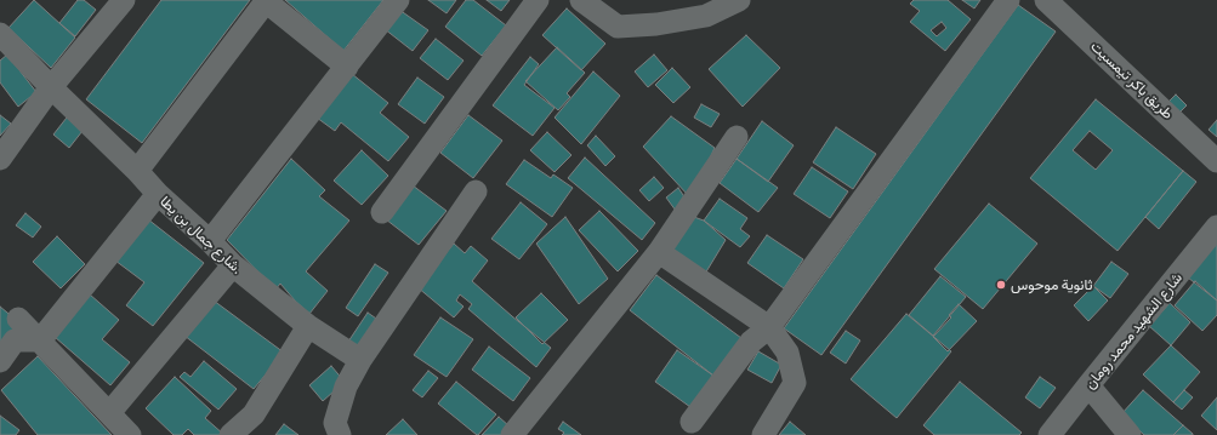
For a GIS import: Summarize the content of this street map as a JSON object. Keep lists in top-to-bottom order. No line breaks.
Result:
{"streets":{"street":["طريق باكر تيمسيت","شارع جمال بن يطا.","شارع الشهيد محمد رومان"]},"places":["ثانوية موحوس"]}
